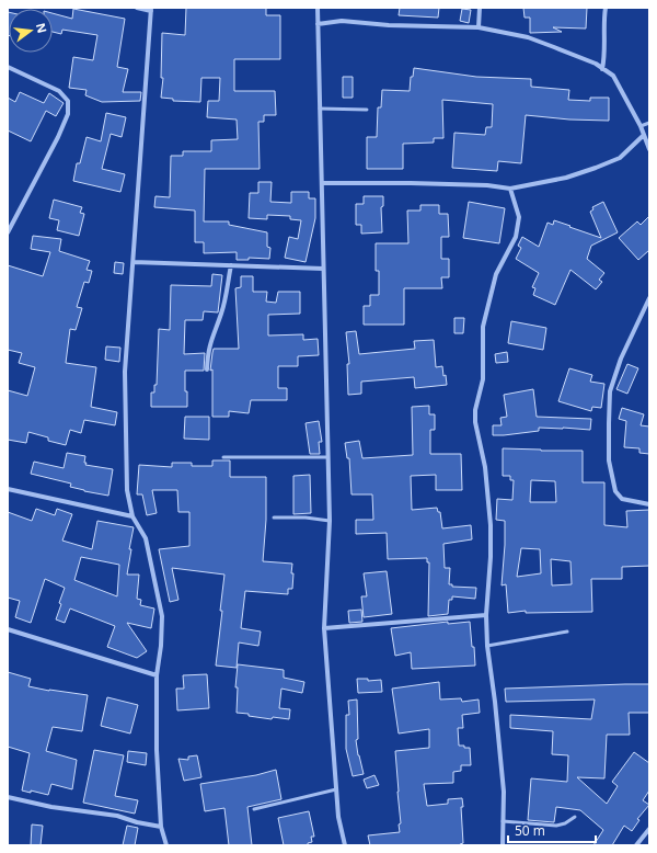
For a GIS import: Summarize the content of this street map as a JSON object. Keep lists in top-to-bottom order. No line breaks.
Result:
{"scale_bar":"50 m","north":"right"}
